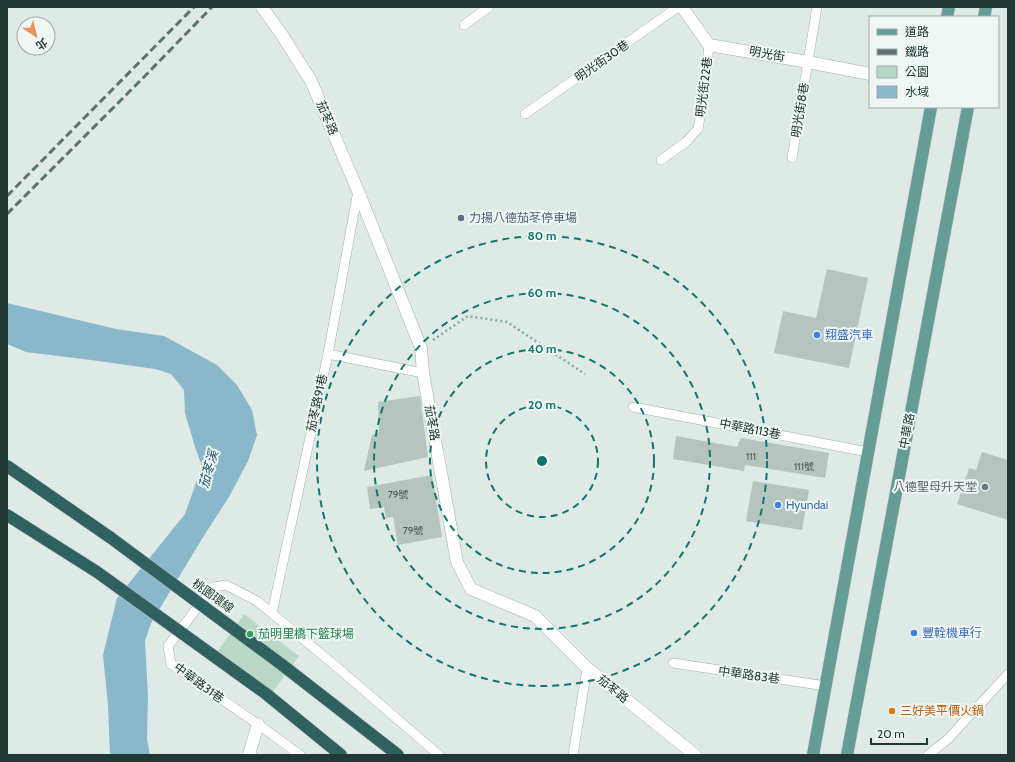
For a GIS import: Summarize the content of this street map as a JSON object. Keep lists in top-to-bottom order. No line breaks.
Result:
{"streets":{"highway":["桃園環線"],"main road":["中華路"],"street":["明光街","茄苳路"],"lane":["明光街30巷","明光街22巷","明光街8巷","茄苳路91巷","中華路113巷","中華路83巷","中華路31巷"]},"crossings":[["明光街","明光街22巷"],["明光街","明光街8巷"],["茄苳路","茄苳路91巷"],["茄苳路91巷","中華路31巷"]],"water":["茄苳溪"],"places":["力揚八德茄苳停車場","翔盛汽車","八德聖母升天堂","Hyundai","豐輇機車行","茄明里橋下籃球場","三好美平價火鍋"],"house_numbers":["111","111號","79號","79號"],"legend":["道路","鐵路","公園","水域"],"scale_bar":"20 m","north":"bottom right","rings":["80 m","60 m","40 m","20 m"]}
